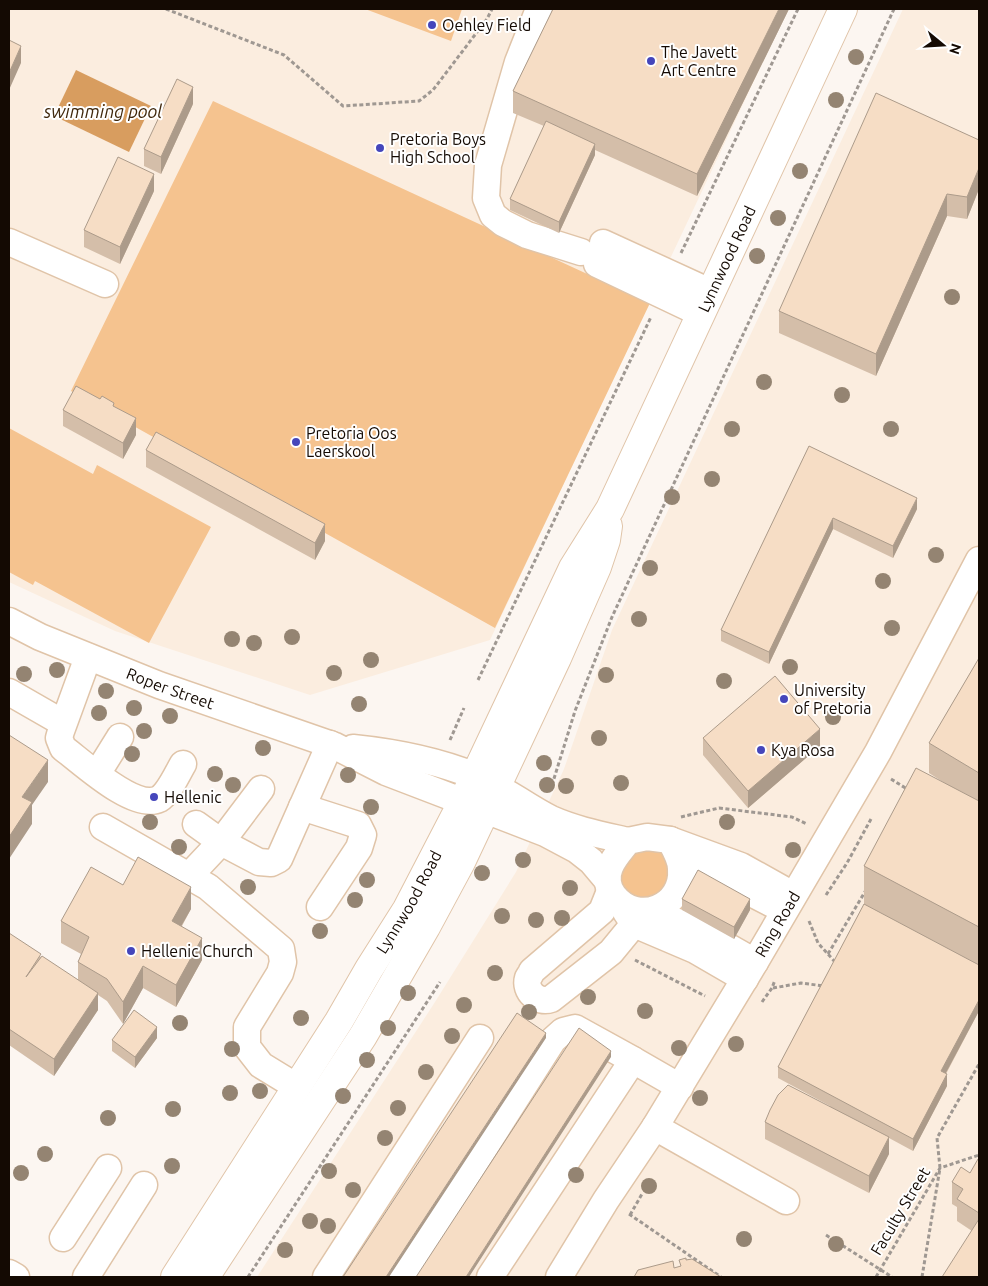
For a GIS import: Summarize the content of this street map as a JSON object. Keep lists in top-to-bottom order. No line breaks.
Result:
{"streets":{"main road":["Lynnwood Road"],"street":["Roper Street","Ring Road"],"path":["Faculty Street"]},"crossings":[["Lynnwood Road","Roper Street"]],"water":["swimming pool"],"places":["Oehley Field","The Javett Art Centre","Pretoria Boys High School","Pretoria Oos Laerskool","University of Pretoria","Kya Rosa","Hellenic","Hellenic Church"],"north":"right"}
